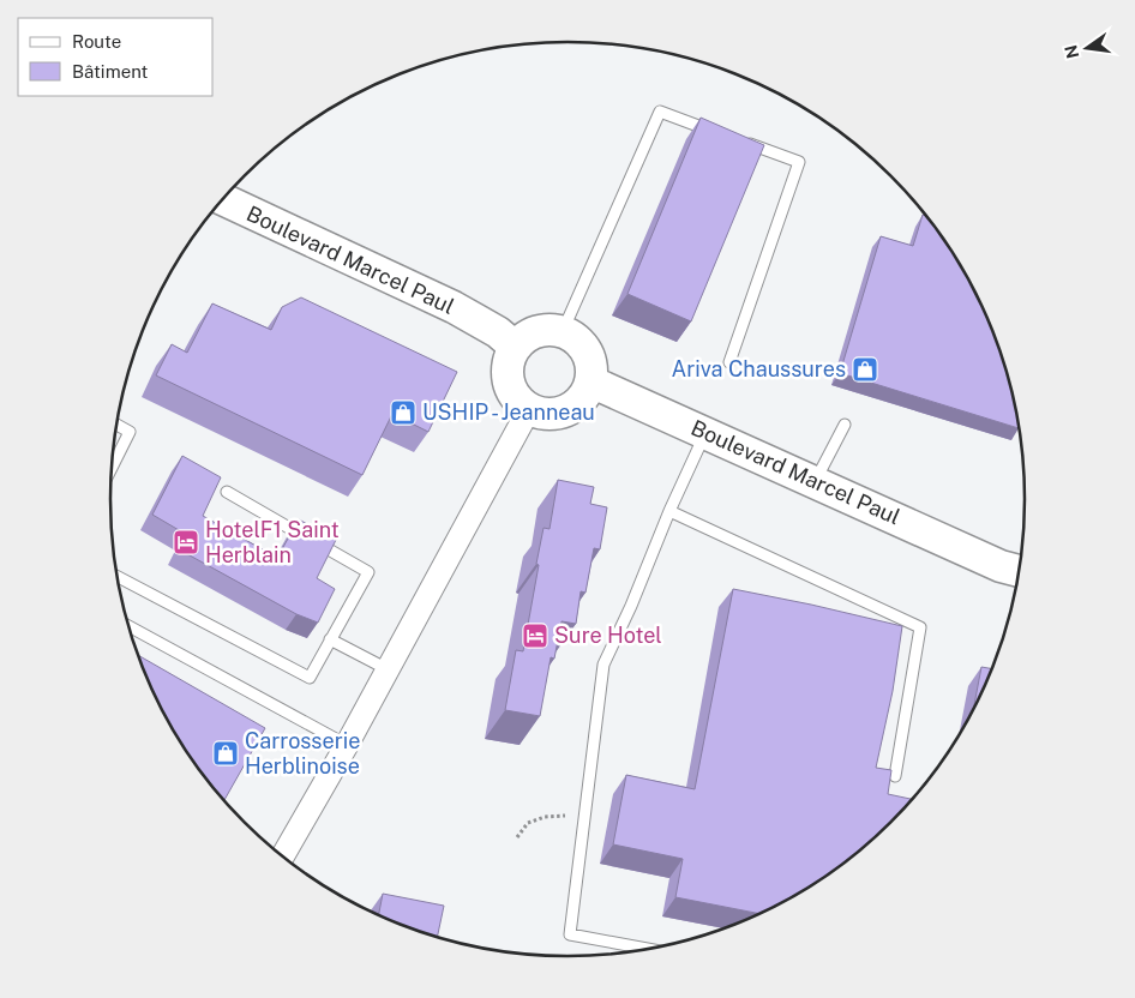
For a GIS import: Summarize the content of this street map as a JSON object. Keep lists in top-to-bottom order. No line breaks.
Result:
{"streets":{"street":["Boulevard Marcel Paul"]},"places":{"shop":["Ariva Chaussures","USHIP - Jeanneau","Carrosserie Herblinoise"],"hotel":["HotelF1 Saint Herblain","Sure Hotel"]},"legend":["Route","Bâtiment"],"north":"left"}
